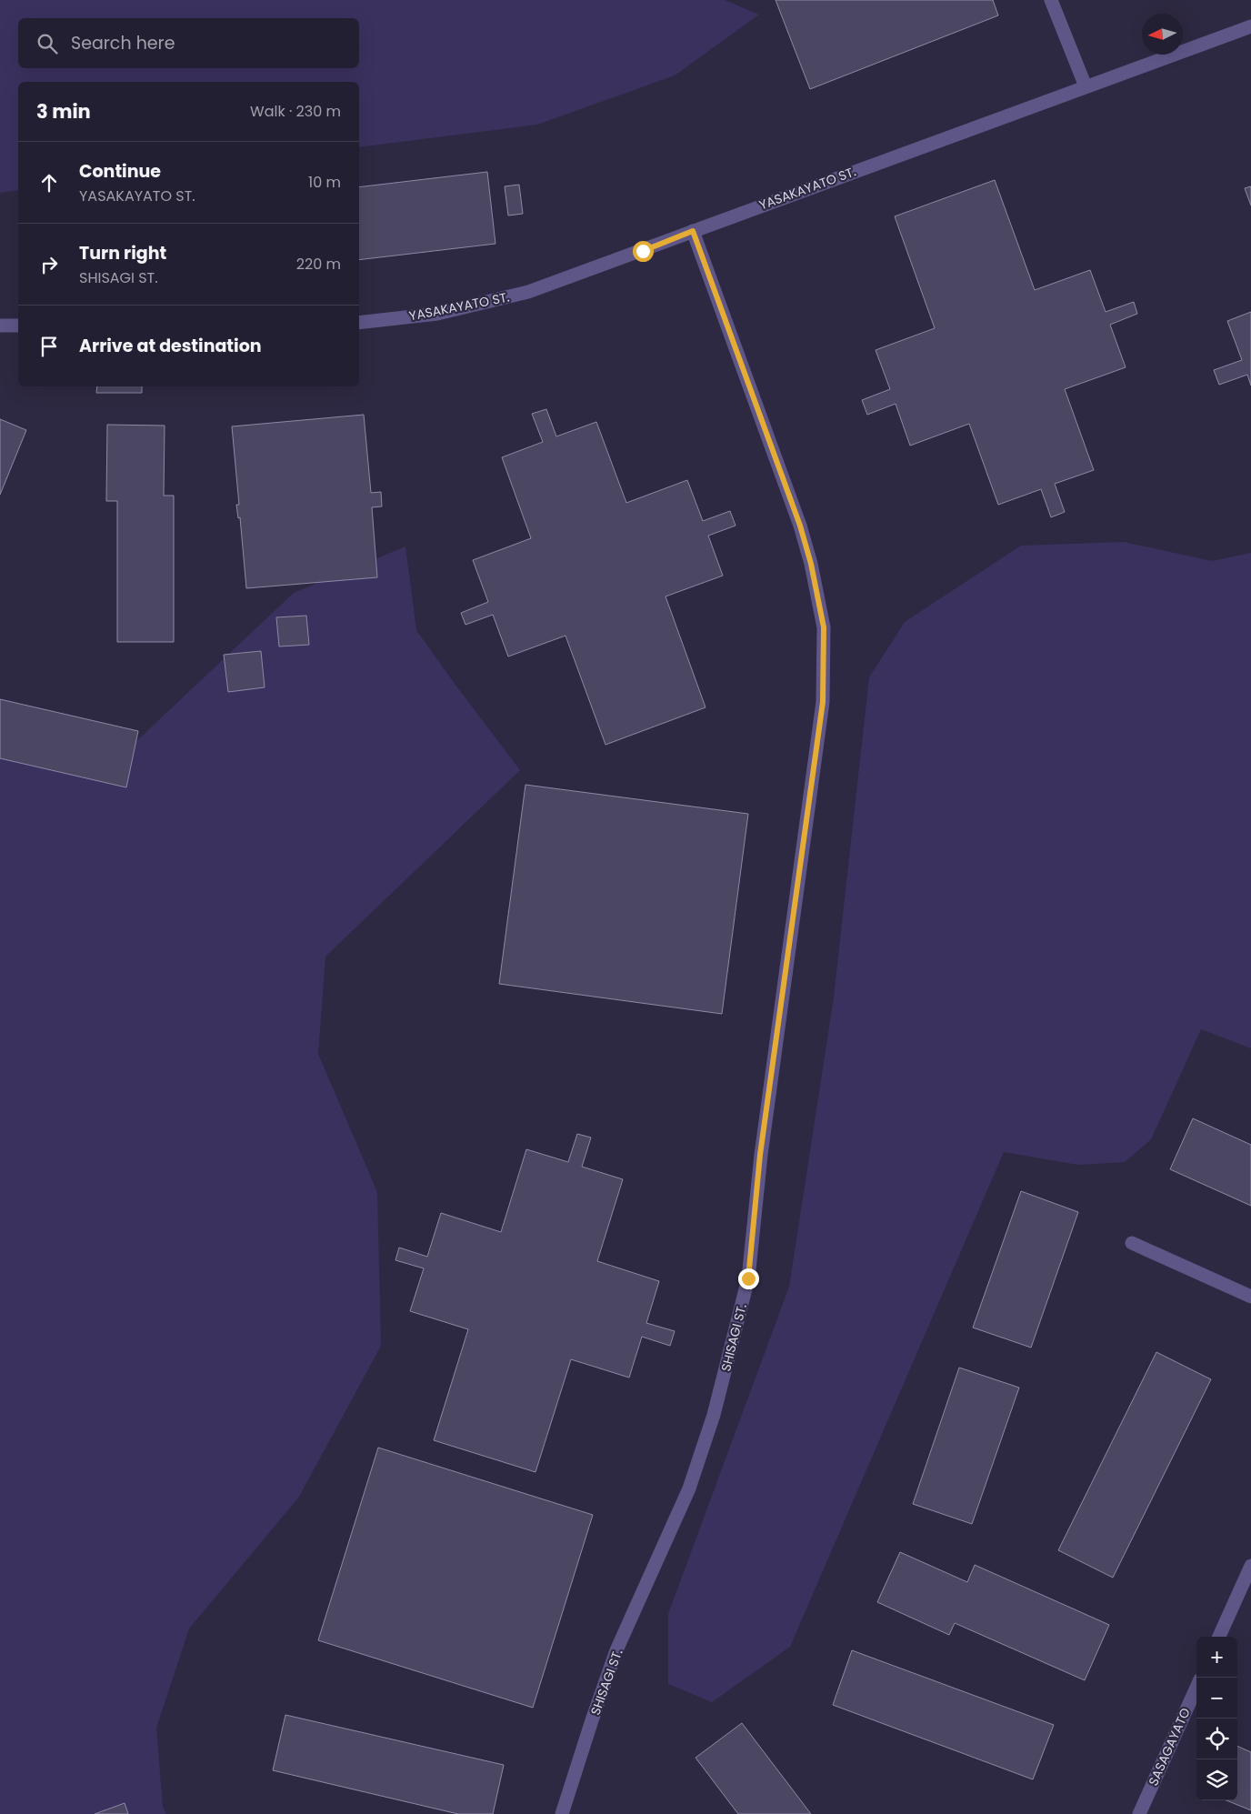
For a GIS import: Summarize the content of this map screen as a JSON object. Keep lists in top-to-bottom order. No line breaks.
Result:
{"streets":{"lane":["YASAKAYATO ST.","SHISAGI ST.","SASAGAYATO"]},"crossings":[["YASAKAYATO ST.","SHISAGI ST."]],"north":"left","page":{"search":"Search here","heading":["3 min","Walk · 230 m"],"list":[["Continue","YASAKAYATO ST.","10 m"],["Turn right","SHISAGI ST.","220 m"],"Arrive at destination"],"map_buttons":["+","−"]}}
